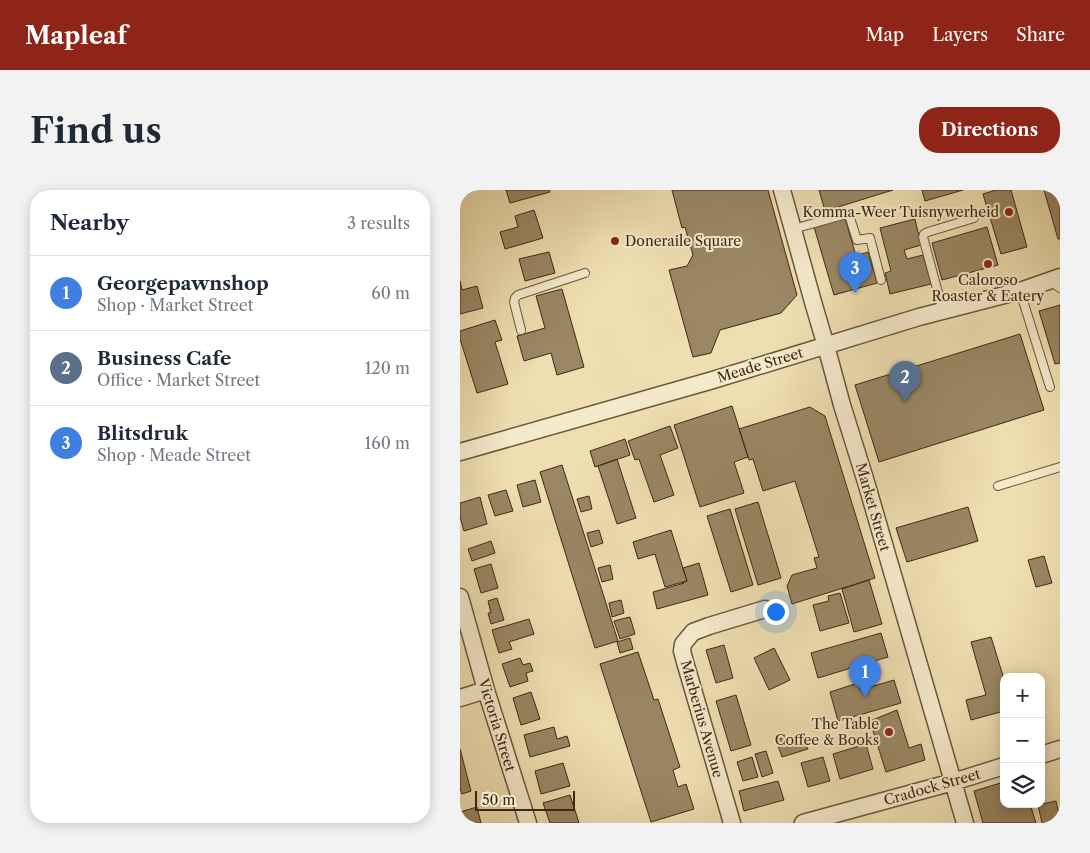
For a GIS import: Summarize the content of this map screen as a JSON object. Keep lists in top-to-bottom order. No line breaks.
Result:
{"streets":{"street":["Meade Street","Market Street","Marberius Avenue","Victoria Street","Cradock Street"]},"crossings":[["Meade Street","Market Street"],["Market Street","Cradock Street"]],"places":["Komma-Weer Tuisnywerheid","Doneraile Square","Caloroso Roaster & Eatery","The Table Coffee & Books"],"scale_bar":"50 m","page":{"header":"Mapleaf","nav":["Map","Layers","Share"],"buttons":"Directions","title":"Find us","heading":["Nearby","3 results"],"pins":["3","2","1"],"list":[{"mark":"1","name":"Georgepawnshop","note":"Shop · Market Street","value":"60 m"},{"mark":"2","name":"Business Cafe","note":"Office · Market Street","value":"120 m"},{"mark":"3","name":"Blitsdruk","note":"Shop · Meade Street","value":"160 m"}],"map_buttons":["+","−"],"scale":"50 m"}}
